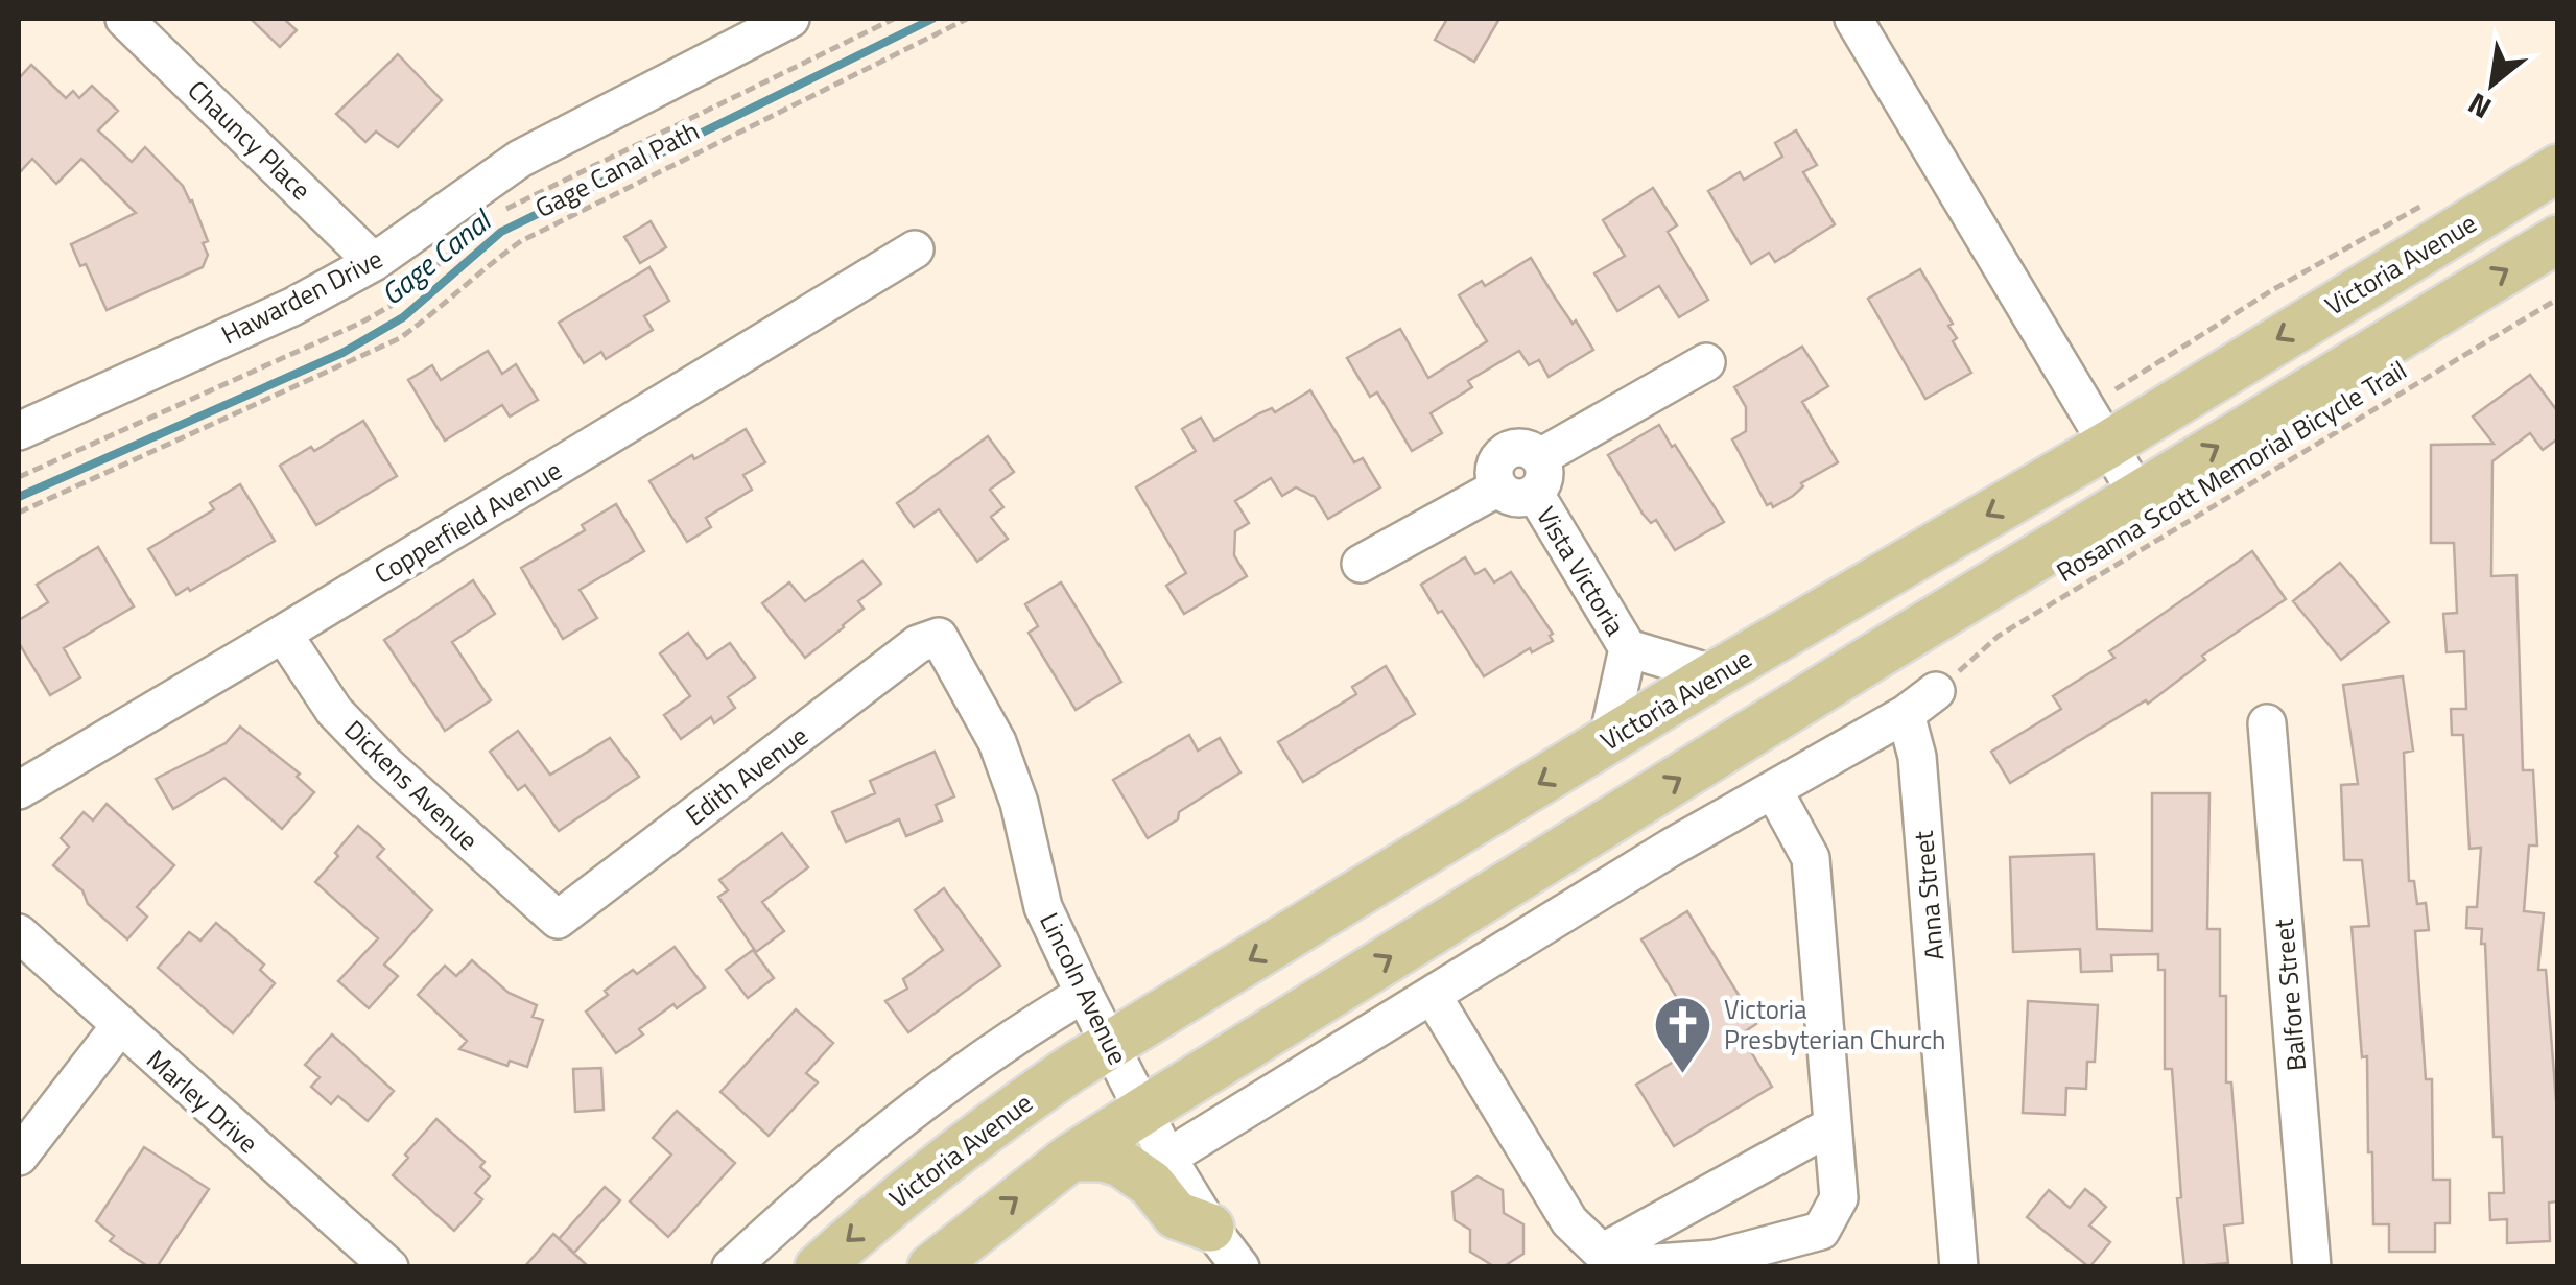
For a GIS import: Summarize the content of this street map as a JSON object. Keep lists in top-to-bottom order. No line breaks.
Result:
{"streets":{"main road":["Victoria Avenue"],"street":["Chauncy Place","Hawarden Drive","Copperfield Avenue","Vista Victoria","Edith Avenue","Dickens Avenue","Anna Street","Lincoln Avenue","Balfore Street","Marley Drive"],"path":["Gage Canal Path","Rosanna Scott Memorial Bicycle Trail"]},"crossings":[["Chauncy Place","Hawarden Drive"],["Victoria Avenue","Vista Victoria"],["Victoria Avenue","Lincoln Avenue"],["Copperfield Avenue","Dickens Avenue"],["Edith Avenue","Dickens Avenue"],["Edith Avenue","Lincoln Avenue"]],"water":["Gage Canal"],"places":{"church":["Victoria Presbyterian Church"]},"north":"bottom left"}
